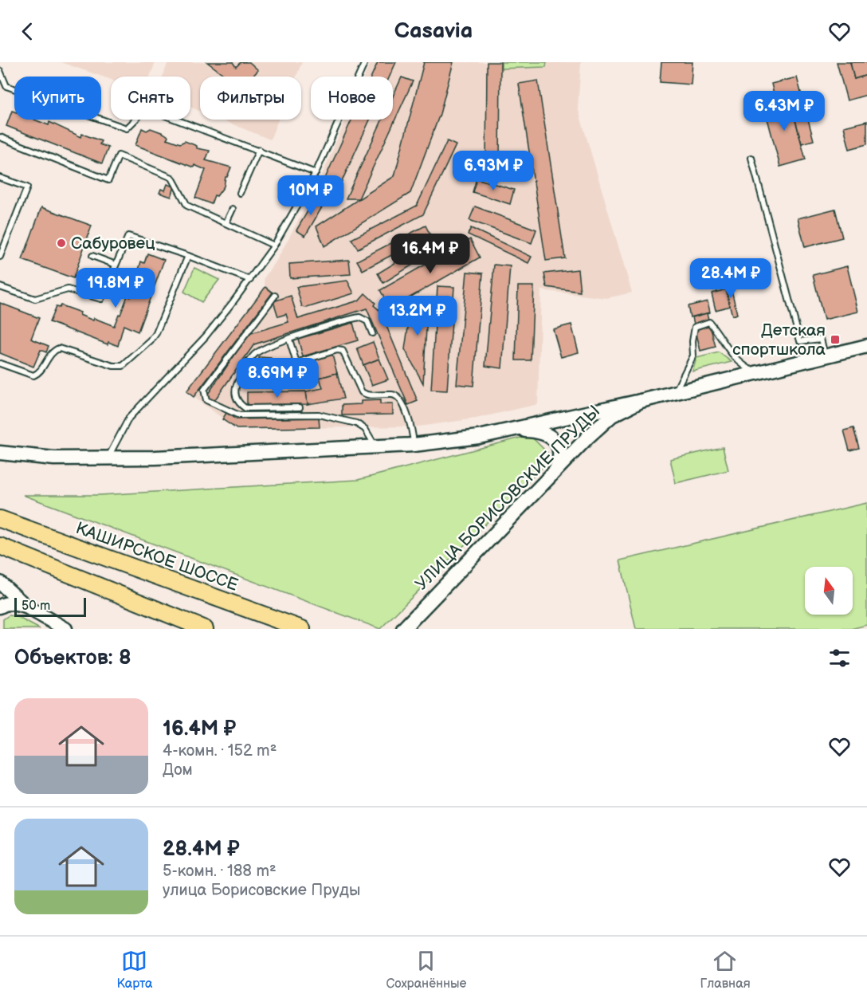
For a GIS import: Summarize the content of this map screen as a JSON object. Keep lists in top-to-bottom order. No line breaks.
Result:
{"streets":{"main road":["УЛИЦА БОРИСОВСКИЕ ПРУДЫ","КАШИРСКОЕ ШОССЕ"]},"places":{"other":["Сабуровец"],"transit":["Детская спортшкола"]},"scale_bar":"50 m","north":"top","page":{"header":"Casavia","chip":["Купить","Снять","Фильтры","Новое"],"price":["6.43M ₽","6.93M ₽","10M ₽","16.4M ₽","28.4M ₽","19.8M ₽","13.2M ₽","8.69M ₽"],"scale":"50 m","heading":"Объектов: 8","list":[{"name":"16.4M ₽","note":"4-комн. · 152 m² · Дом"},{"name":"28.4M ₽","note":"5-комн. · 188 m² · улица Борисовские Пруды"}],"tabs":["Карта","Сохранённые","Главная"]}}
